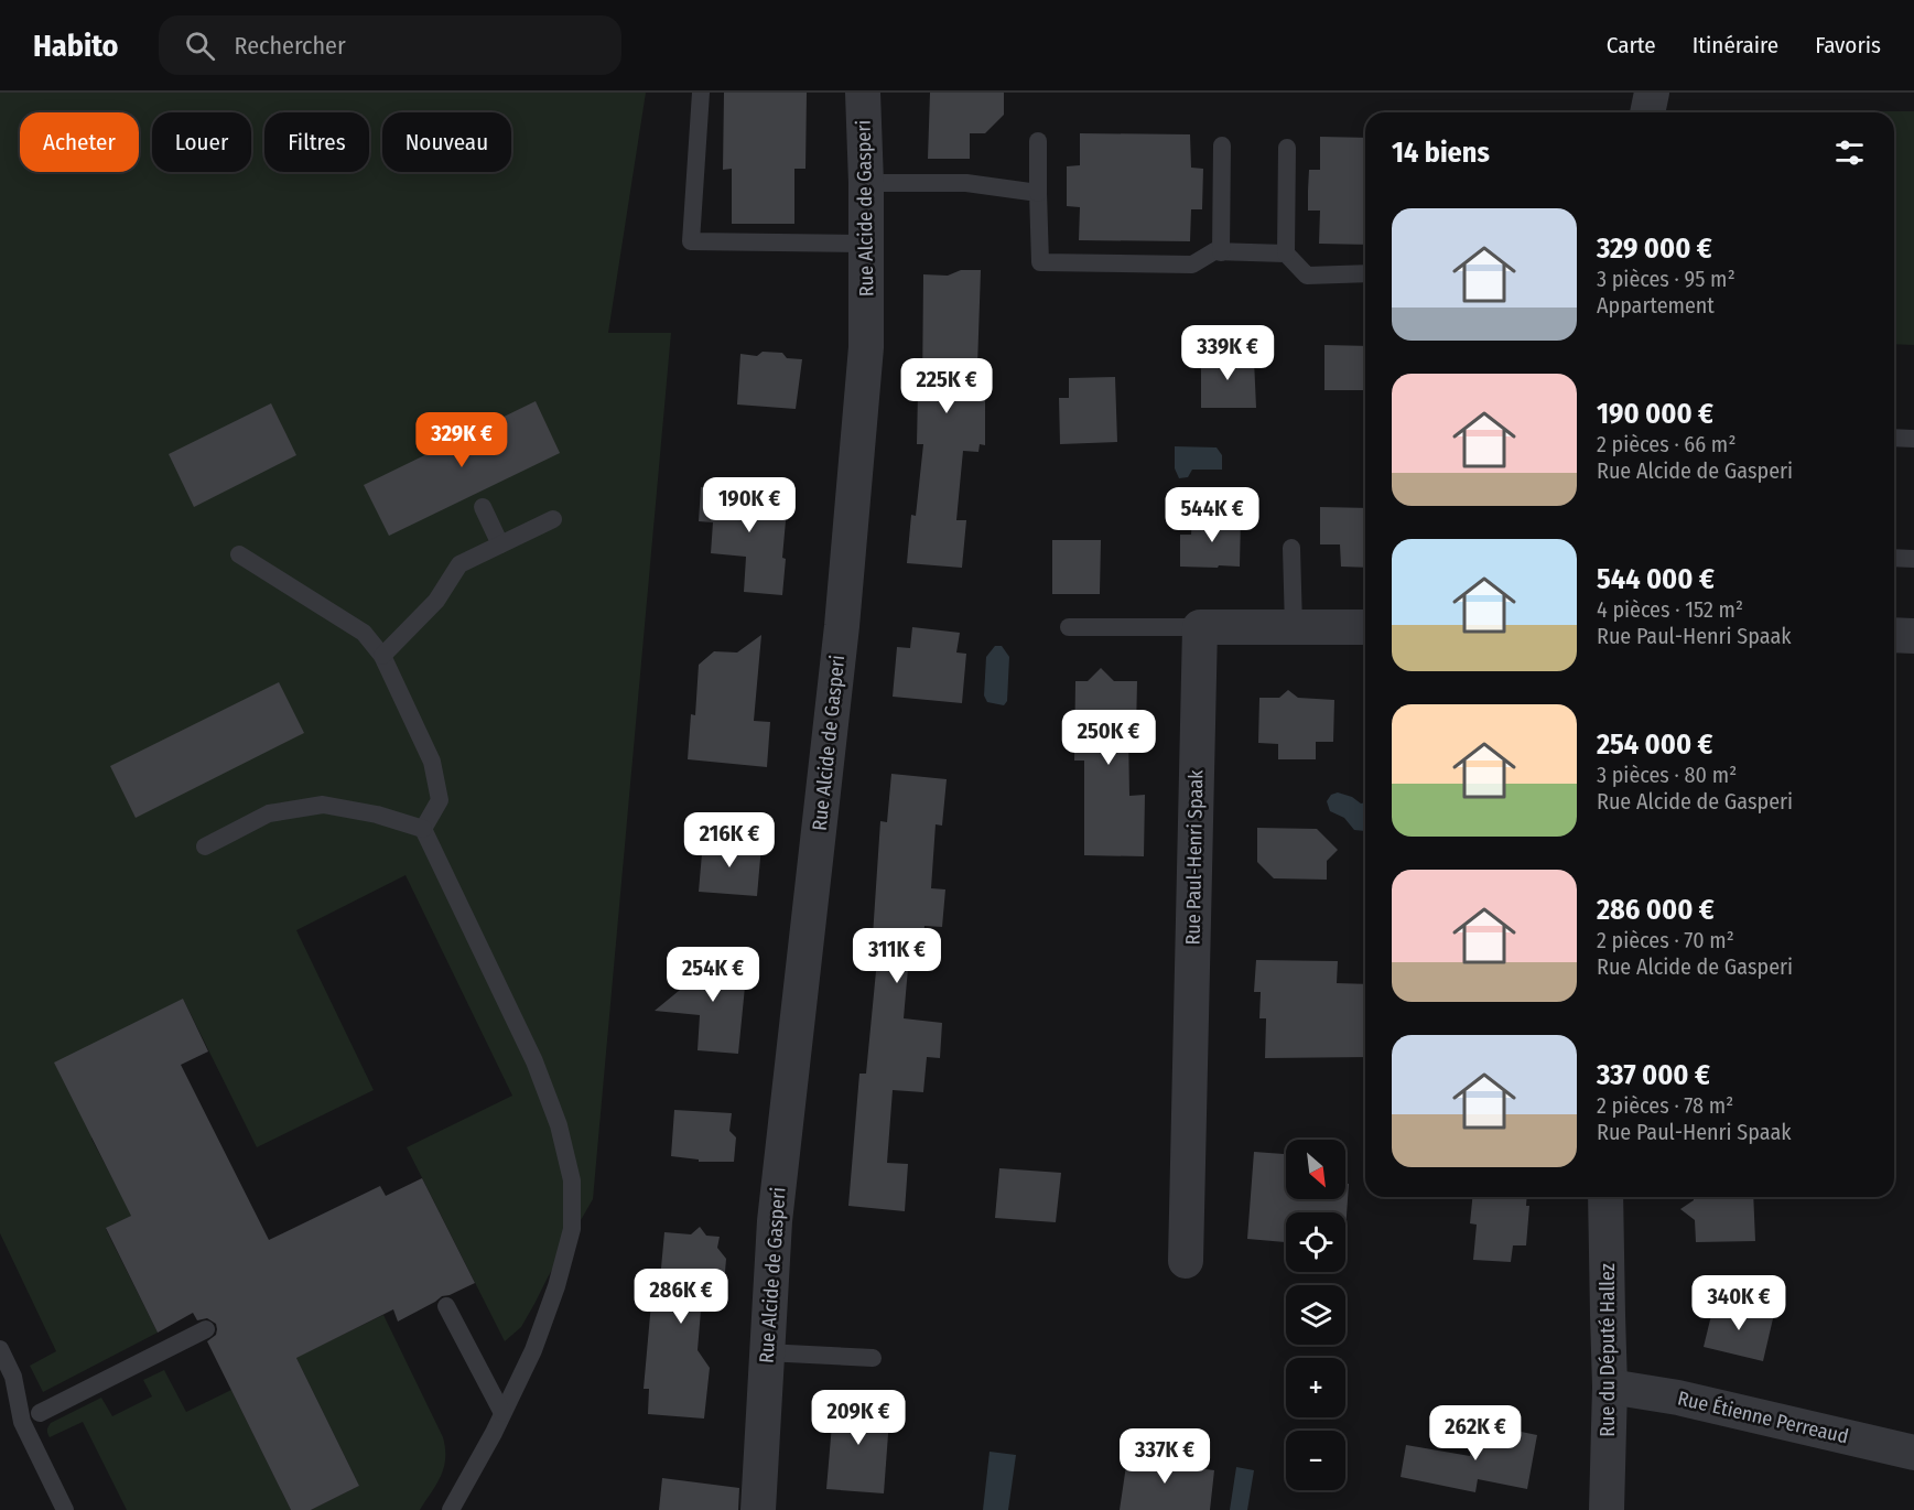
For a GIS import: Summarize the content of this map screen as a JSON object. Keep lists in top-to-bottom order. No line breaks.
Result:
{"streets":{"street":["Rue Alcide de Gasperi","Rue Paul-Henri Spaak","Rue du Député Hallez","Rue Étienne Perreaud"]},"crossings":[["Rue du Député Hallez","Rue Étienne Perreaud"]],"north":"bottom right","page":{"header":"Habito","search":"Rechercher","nav":["Carte","Itinéraire","Favoris"],"chip":["Acheter","Louer","Filtres","Nouveau"],"heading":"14 biens","list":[{"name":"329 000 €","note":"3 pièces · 95 m² · Appartement"},{"name":"190 000 €","note":"2 pièces · 66 m² · Rue Alcide de Gasperi"},{"name":"544 000 €","note":"4 pièces · 152 m² · Rue Paul-Henri Spaak"},{"name":"254 000 €","note":"3 pièces · 80 m² · Rue Alcide de Gasperi"},{"name":"286 000 €","note":"2 pièces · 70 m² · Rue Alcide de Gasperi"},{"name":"337 000 €","note":"2 pièces · 78 m² · Rue Paul-Henri Spaak"}],"price":["339K €","225K €","329K €","190K €","544K €","250K €","216K €","311K €","254K €","286K €","340K €","209K €","262K €","337K €"],"map_buttons":["+","−"]}}
